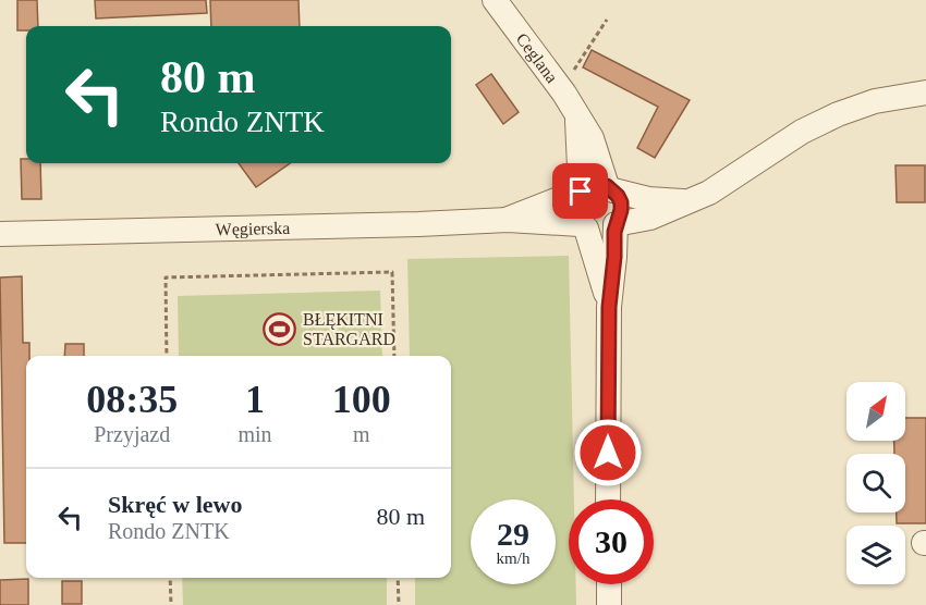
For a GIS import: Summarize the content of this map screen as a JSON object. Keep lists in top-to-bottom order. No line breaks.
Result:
{"streets":{"street":["Ceglana","Węgierska"]},"crossings":[["Ceglana","Węgierska"]],"places":{"sports":["BŁĘKITNI STARGARD"]},"north":"top right","page":{"turn":["80 m","Rondo ZNTK"],"eta":["08:35","Przyjazd","1","min","100","m"],"list":[{"name":"Skręć w lewo","note":"Rondo ZNTK","value":"80 m"}],"speed":"29 km/h","limit":"30"}}
